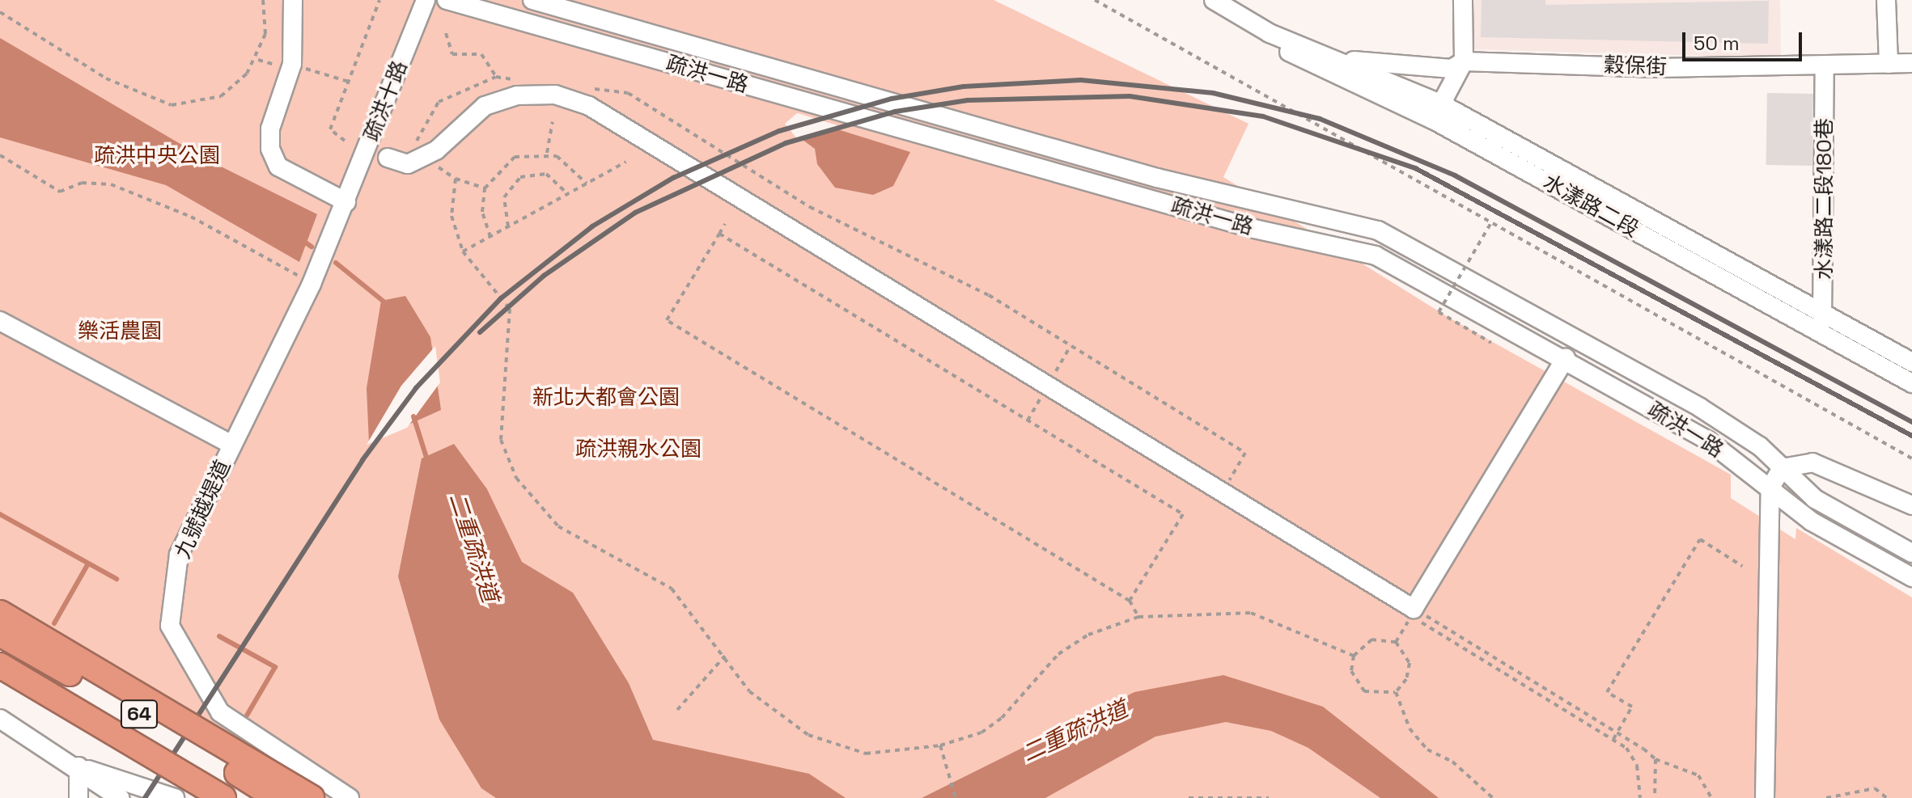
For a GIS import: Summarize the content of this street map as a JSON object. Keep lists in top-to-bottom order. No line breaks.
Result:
{"streets":{"highway":["64"],"street":["穀保街","疏洪一路","疏洪十路","水漾路二段180巷","水漾路二段","九號越堤道"]},"crossings":[["穀保街","水漾路二段180巷"],["穀保街","水漾路二段"],["疏洪十路","九號越堤道"],["水漾路二段180巷","水漾路二段"]],"water":["二重疏洪道"],"parks":["疏洪中央公園","樂活農園","新北大都會公園","疏洪親水公園"],"scale_bar":"50 m"}
